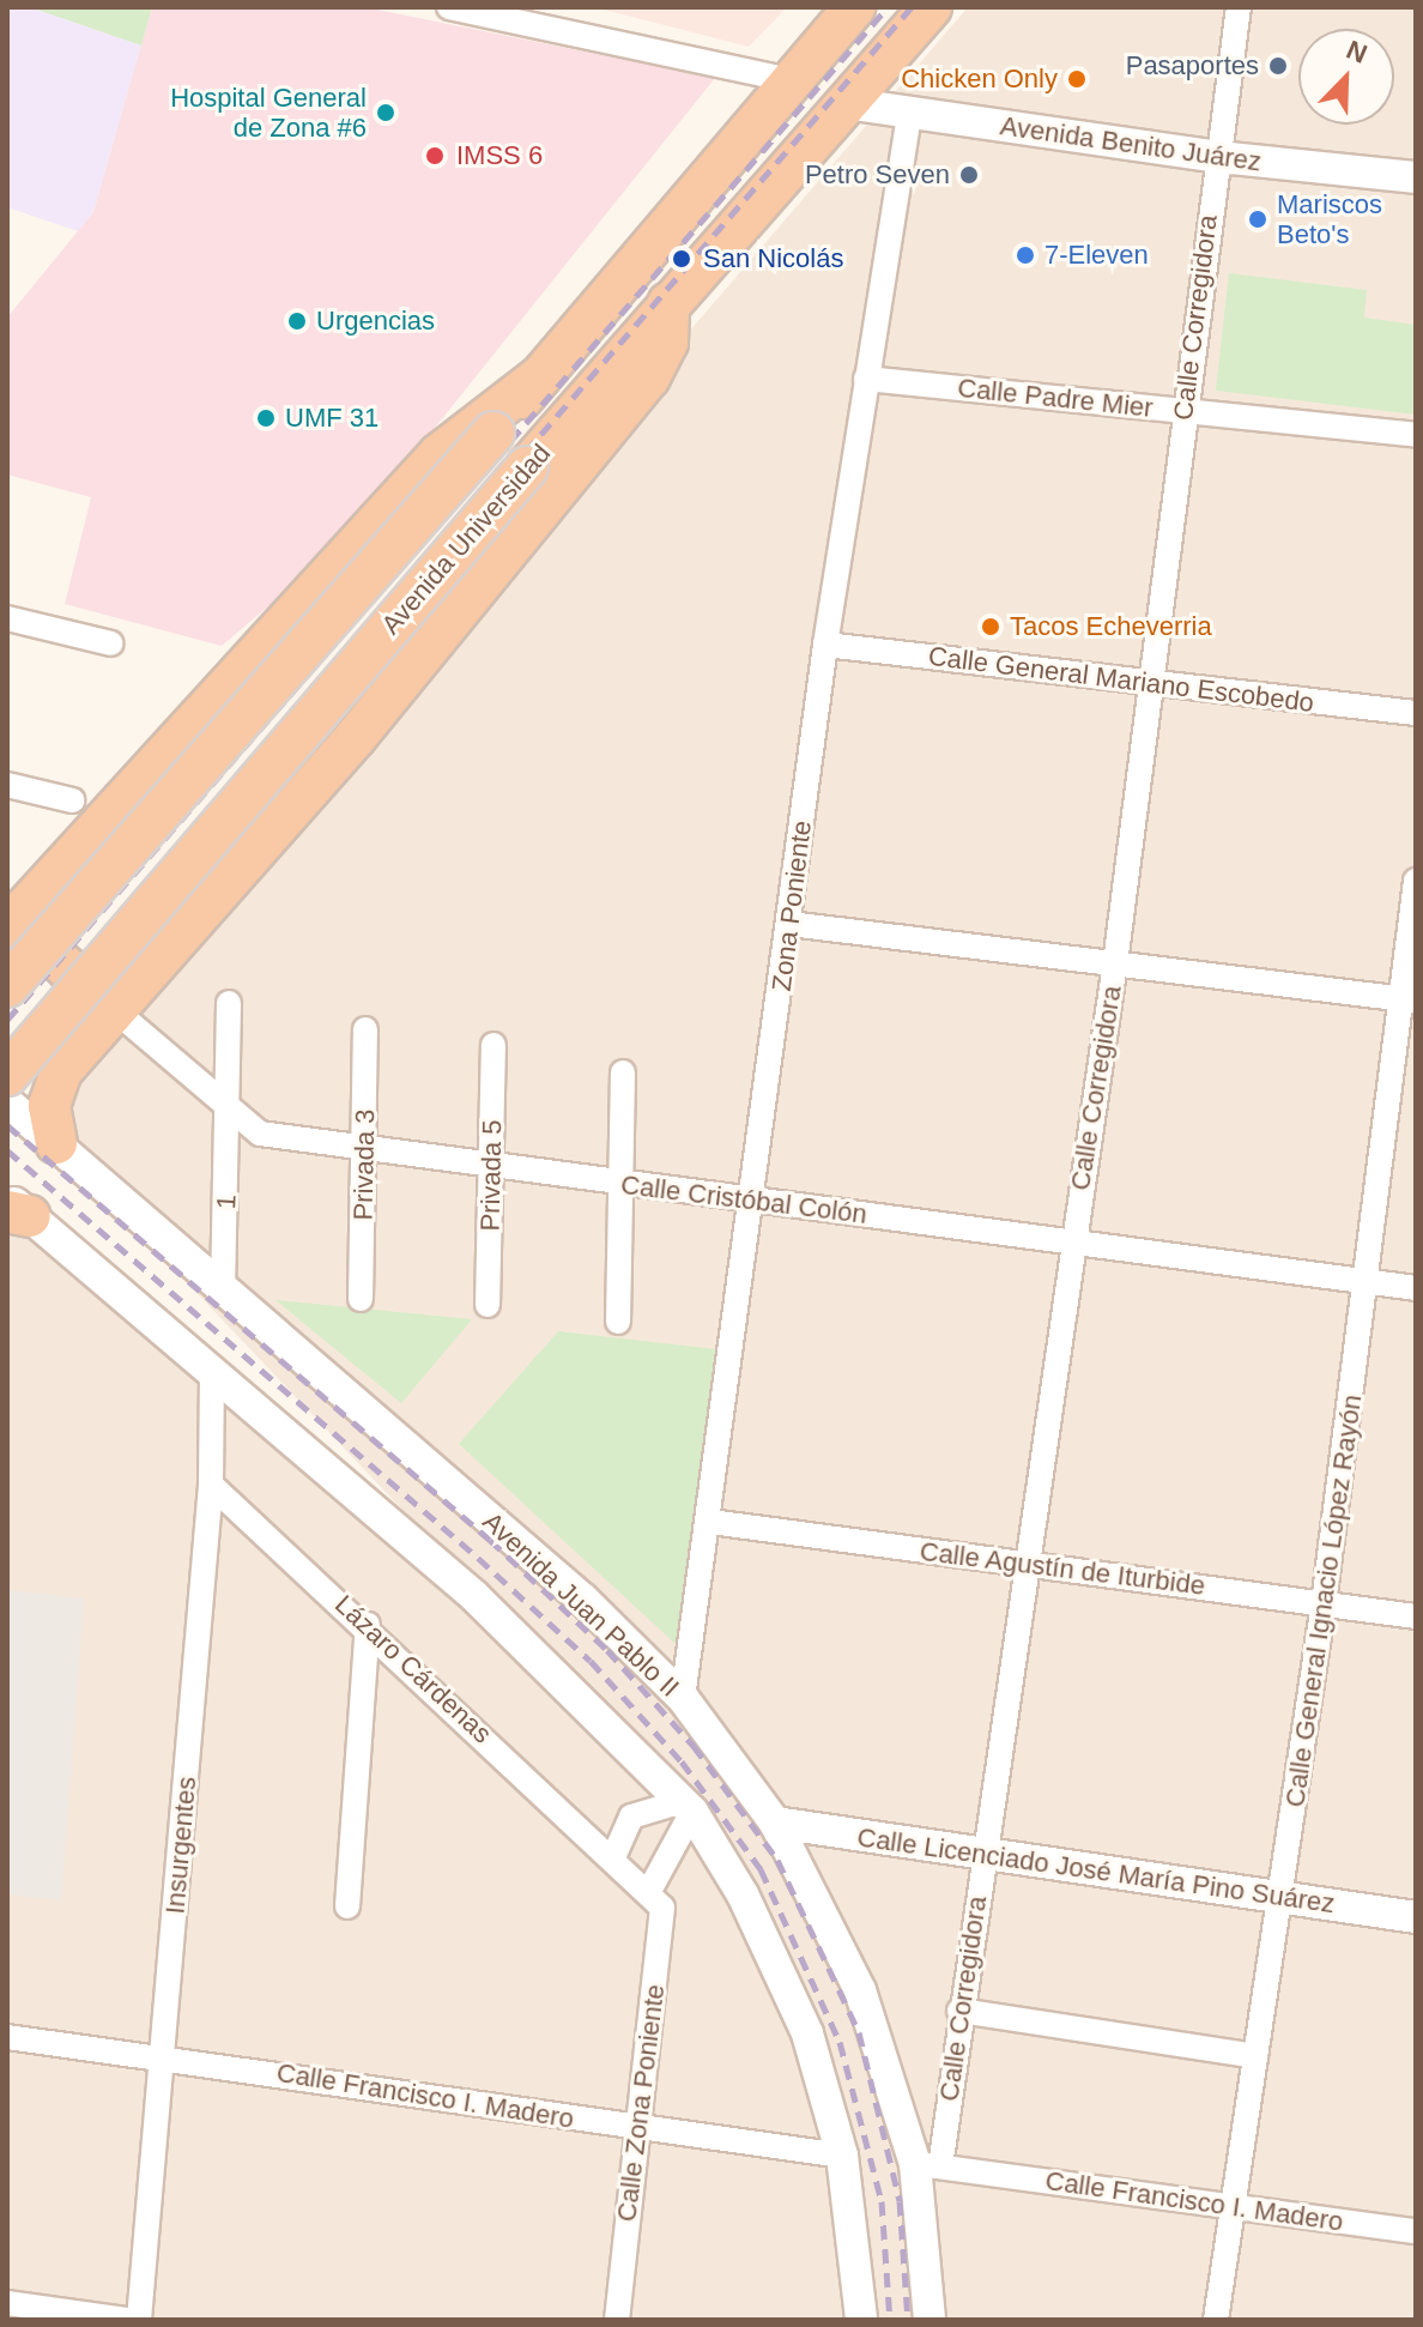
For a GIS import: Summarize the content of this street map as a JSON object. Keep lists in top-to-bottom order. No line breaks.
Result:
{"streets":{"highway":["Avenida Universidad"],"street":["Avenida Benito Juárez","Calle Corregidora","Calle Padre Mier","Calle General Mariano Escobedo","Zona Poniente","Privada 3","Privada 5","Calle Cristóbal Colón","1","Calle Agustín de Iturbide","Calle General Ignacio López Rayón","Avenida Juan Pablo II","Lázaro Cárdenas","Insurgentes","Calle Licenciado José María Pino Suárez","Calle Francisco I. Madero","Calle Zona Poniente"]},"crossings":[["Avenida Benito Juárez","Calle Corregidora"],["Avenida Benito Juárez","Avenida Universidad"],["Avenida Benito Juárez","Zona Poniente"],["Calle Corregidora","Calle Padre Mier"],["Calle Corregidora","Calle General Mariano Escobedo"],["Calle Corregidora","Calle Cristóbal Colón"],["Calle Corregidora","Calle Agustín de Iturbide"],["Calle Corregidora","Avenida Juan Pablo II"],["Calle Corregidora","Calle Licenciado José María Pino Suárez"],["Calle Corregidora","Calle Francisco I. Madero"],["Calle Padre Mier","Zona Poniente"],["Calle General Mariano Escobedo","Zona Poniente"],["Zona Poniente","Calle Cristóbal Colón"],["Zona Poniente","Calle Agustín de Iturbide"],["Zona Poniente","Avenida Juan Pablo II"],["Privada 3","Calle Cristóbal Colón"],["Privada 5","Calle Cristóbal Colón"],["Calle Cristóbal Colón","1"],["Calle Cristóbal Colón","Calle General Ignacio López Rayón"],["1","Avenida Juan Pablo II"],["Calle Agustín de Iturbide","Calle General Ignacio López Rayón"],["Calle General Ignacio López Rayón","Calle Licenciado José María Pino Suárez"],["Calle General Ignacio López Rayón","Calle Francisco I. Madero"],["Avenida Juan Pablo II","Calle Licenciado José María Pino Suárez"],["Avenida Juan Pablo II","Calle Francisco I. Madero"],["Lázaro Cárdenas","Insurgentes"],["Insurgentes","Calle Francisco I. Madero"],["Calle Francisco I. Madero","Calle Zona Poniente"]],"places":["Pasaportes","Chicken Only","Hospital General de Zona #6","IMSS 6","Petro Seven","Mariscos Beto's","7-Eleven","San Nicolás","Urgencias","UMF 31","Tacos Echeverria"],"north":"top right"}
